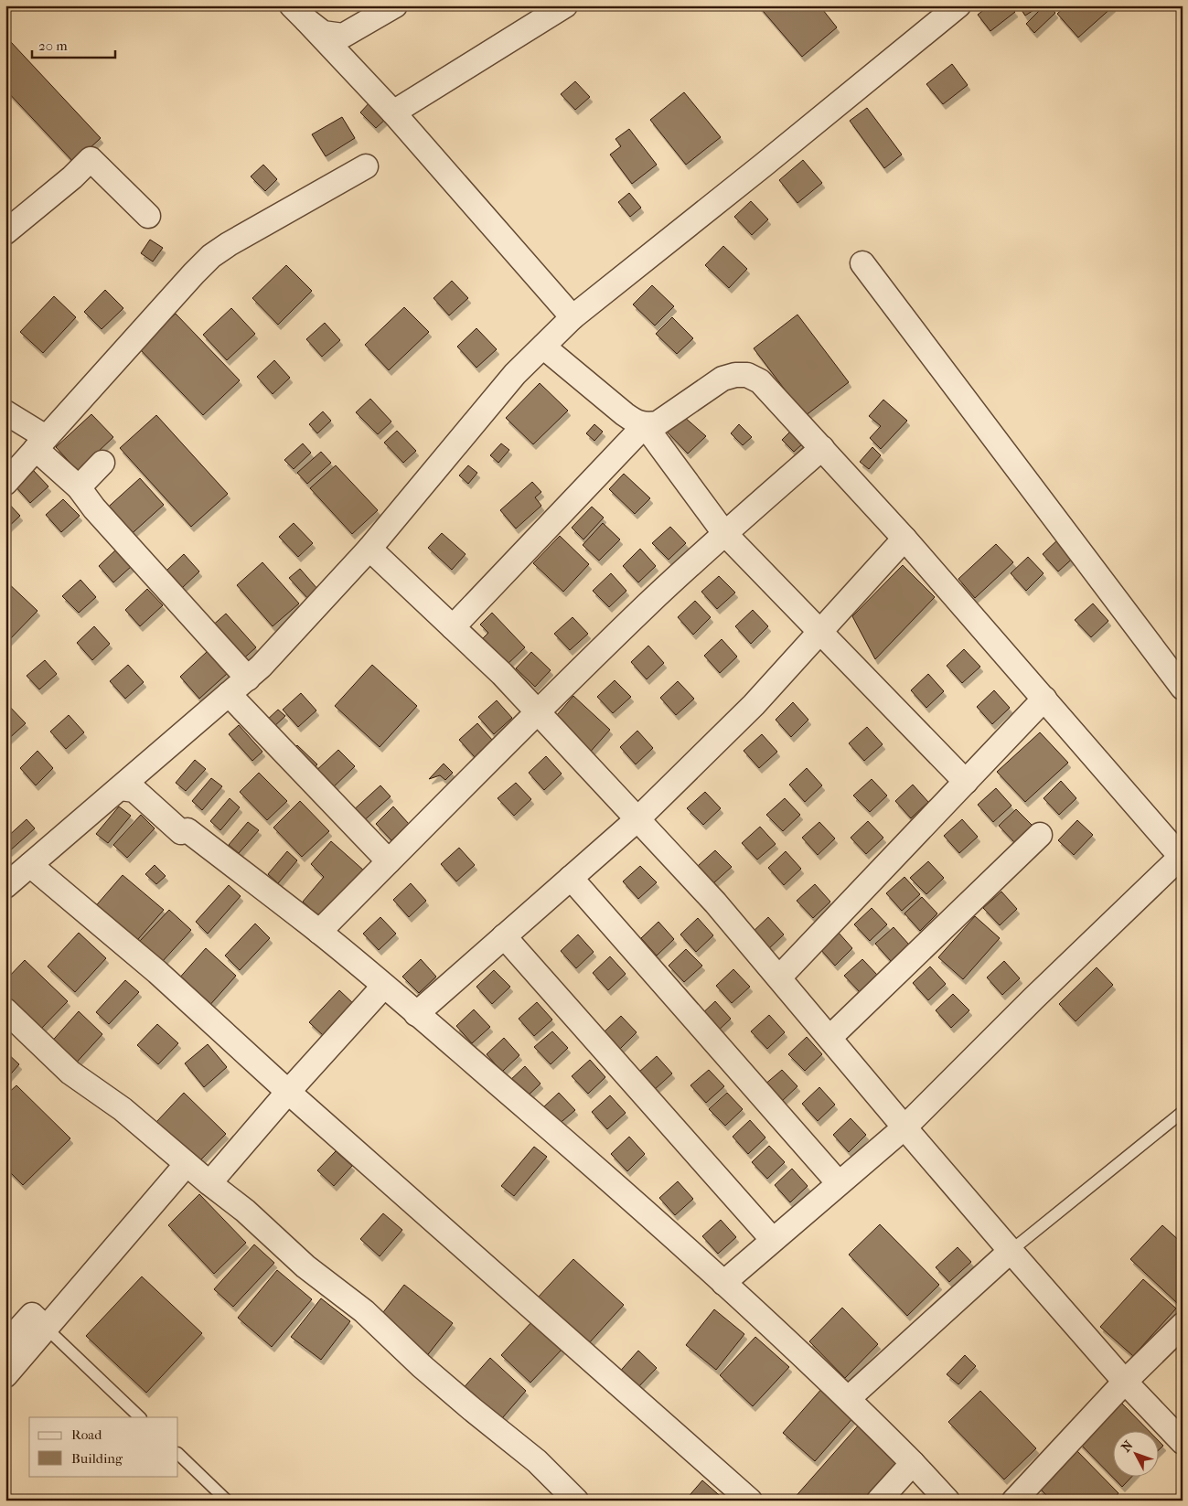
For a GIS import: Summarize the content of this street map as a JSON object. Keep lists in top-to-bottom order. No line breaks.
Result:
{"legend":["Road","Building"],"scale_bar":"20 m","north":"top left"}
